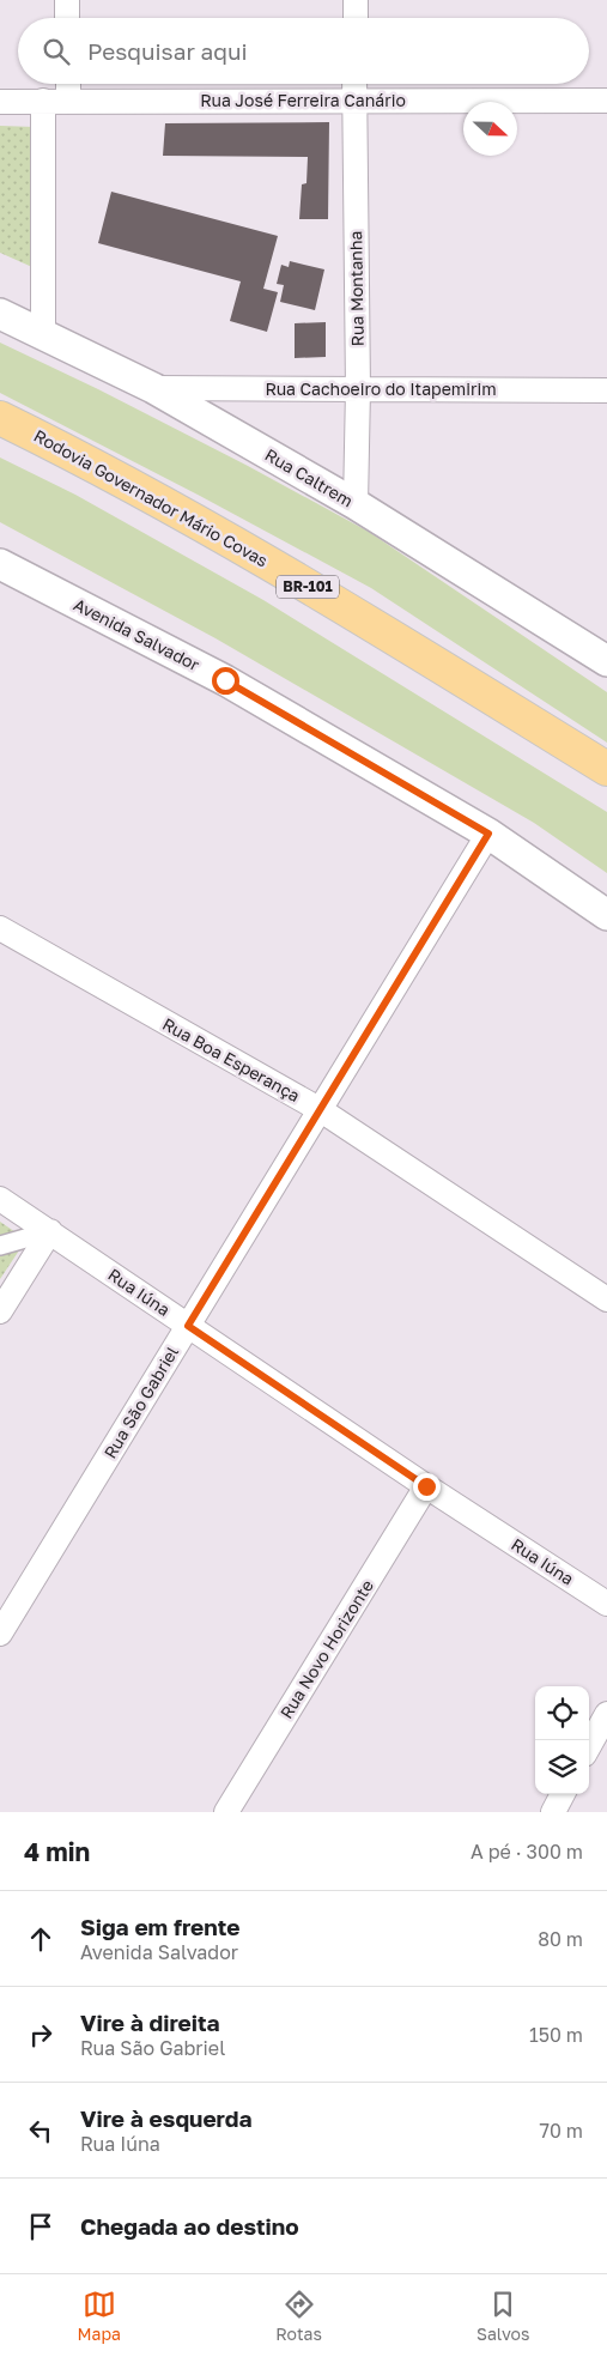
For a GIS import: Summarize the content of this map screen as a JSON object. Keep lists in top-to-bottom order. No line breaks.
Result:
{"streets":{"highway":["Rodovia Governador Mário Covas","BR-101"],"street":["Rua José Ferreira Canário","Rua Montanha","Rua Cachoeiro do Itapemirim","Rua Caltrem","Avenida Salvador","Rua Boa Esperança","Rua Iúna","Rua São Gabriel","Rua Novo Horizonte"]},"crossings":[["Rua José Ferreira Canário","Rua Montanha"],["Rua Montanha","Rua Cachoeiro do Itapemirim"],["Rua Montanha","Rua Caltrem"],["Rua Cachoeiro do Itapemirim","Rua Caltrem"],["Avenida Salvador","Rua São Gabriel"],["Rua Boa Esperança","Rua São Gabriel"],["Rua Iúna","Rua São Gabriel"],["Rua Iúna","Rua Novo Horizonte"]],"north":"right","page":{"search":"Pesquisar aqui","heading":["4 min","A pé · 300 m"],"list":[["Siga em frente","Avenida Salvador","80 m"],["Vire à direita","Rua São Gabriel","150 m"],["Vire à esquerda","Rua Iúna","70 m"],"Chegada ao destino"],"nav":["Mapa","Rotas","Salvos"]}}
